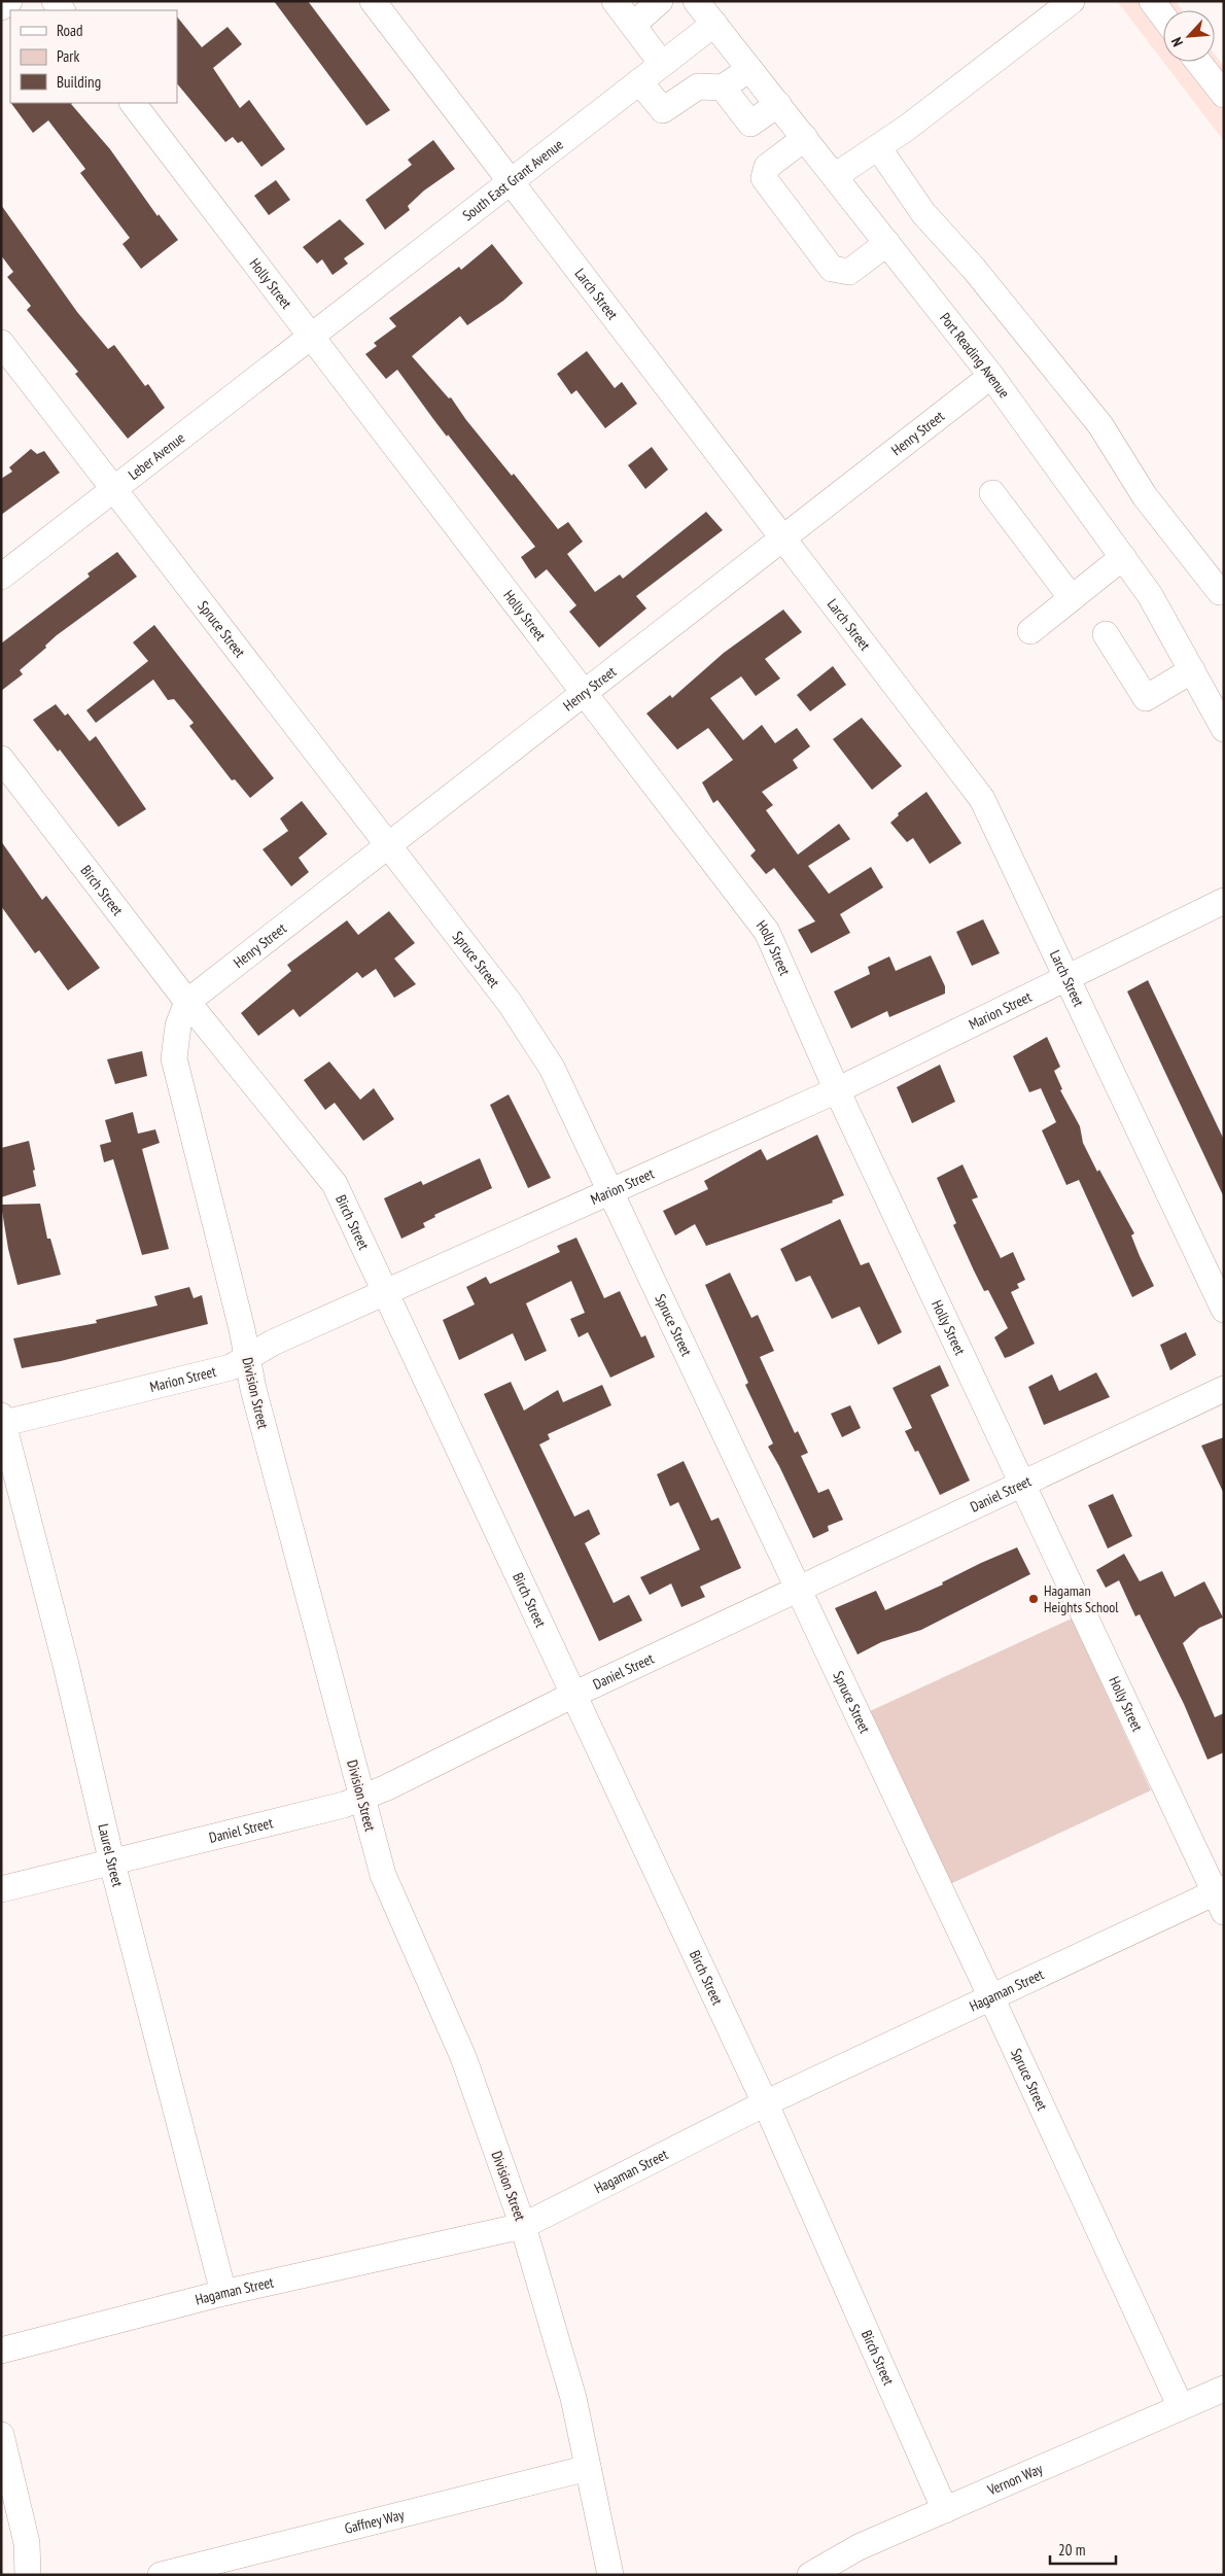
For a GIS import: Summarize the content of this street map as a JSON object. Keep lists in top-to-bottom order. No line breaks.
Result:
{"streets":{"street":["South East Grant Avenue","Holly Street","Larch Street","Port Reading Avenue","Henry Street","Leber Avenue","Spruce Street","Birch Street","Marion Street","Division Street","Daniel Street","Laurel Street","Hagaman Street","Vernon Way","Gaffney Way"]},"crossings":[["South East Grant Avenue","Holly Street"],["South East Grant Avenue","Larch Street"],["South East Grant Avenue","Port Reading Avenue"],["South East Grant Avenue","Leber Avenue"],["Holly Street","Henry Street"],["Holly Street","Leber Avenue"],["Holly Street","Marion Street"],["Holly Street","Daniel Street"],["Holly Street","Hagaman Street"],["Larch Street","Henry Street"],["Larch Street","Marion Street"],["Port Reading Avenue","Henry Street"],["Henry Street","Spruce Street"],["Henry Street","Birch Street"],["Henry Street","Division Street"],["Leber Avenue","Spruce Street"],["Spruce Street","Marion Street"],["Spruce Street","Daniel Street"],["Spruce Street","Hagaman Street"],["Spruce Street","Vernon Way"],["Birch Street","Marion Street"],["Birch Street","Division Street"],["Birch Street","Daniel Street"],["Birch Street","Hagaman Street"],["Birch Street","Vernon Way"],["Marion Street","Division Street"],["Marion Street","Laurel Street"],["Division Street","Daniel Street"],["Division Street","Hagaman Street"],["Division Street","Gaffney Way"],["Daniel Street","Laurel Street"],["Laurel Street","Hagaman Street"]],"places":["Hagaman Heights School"],"legend":["Road","Park","Building"],"scale_bar":"20 m","north":"bottom left"}
